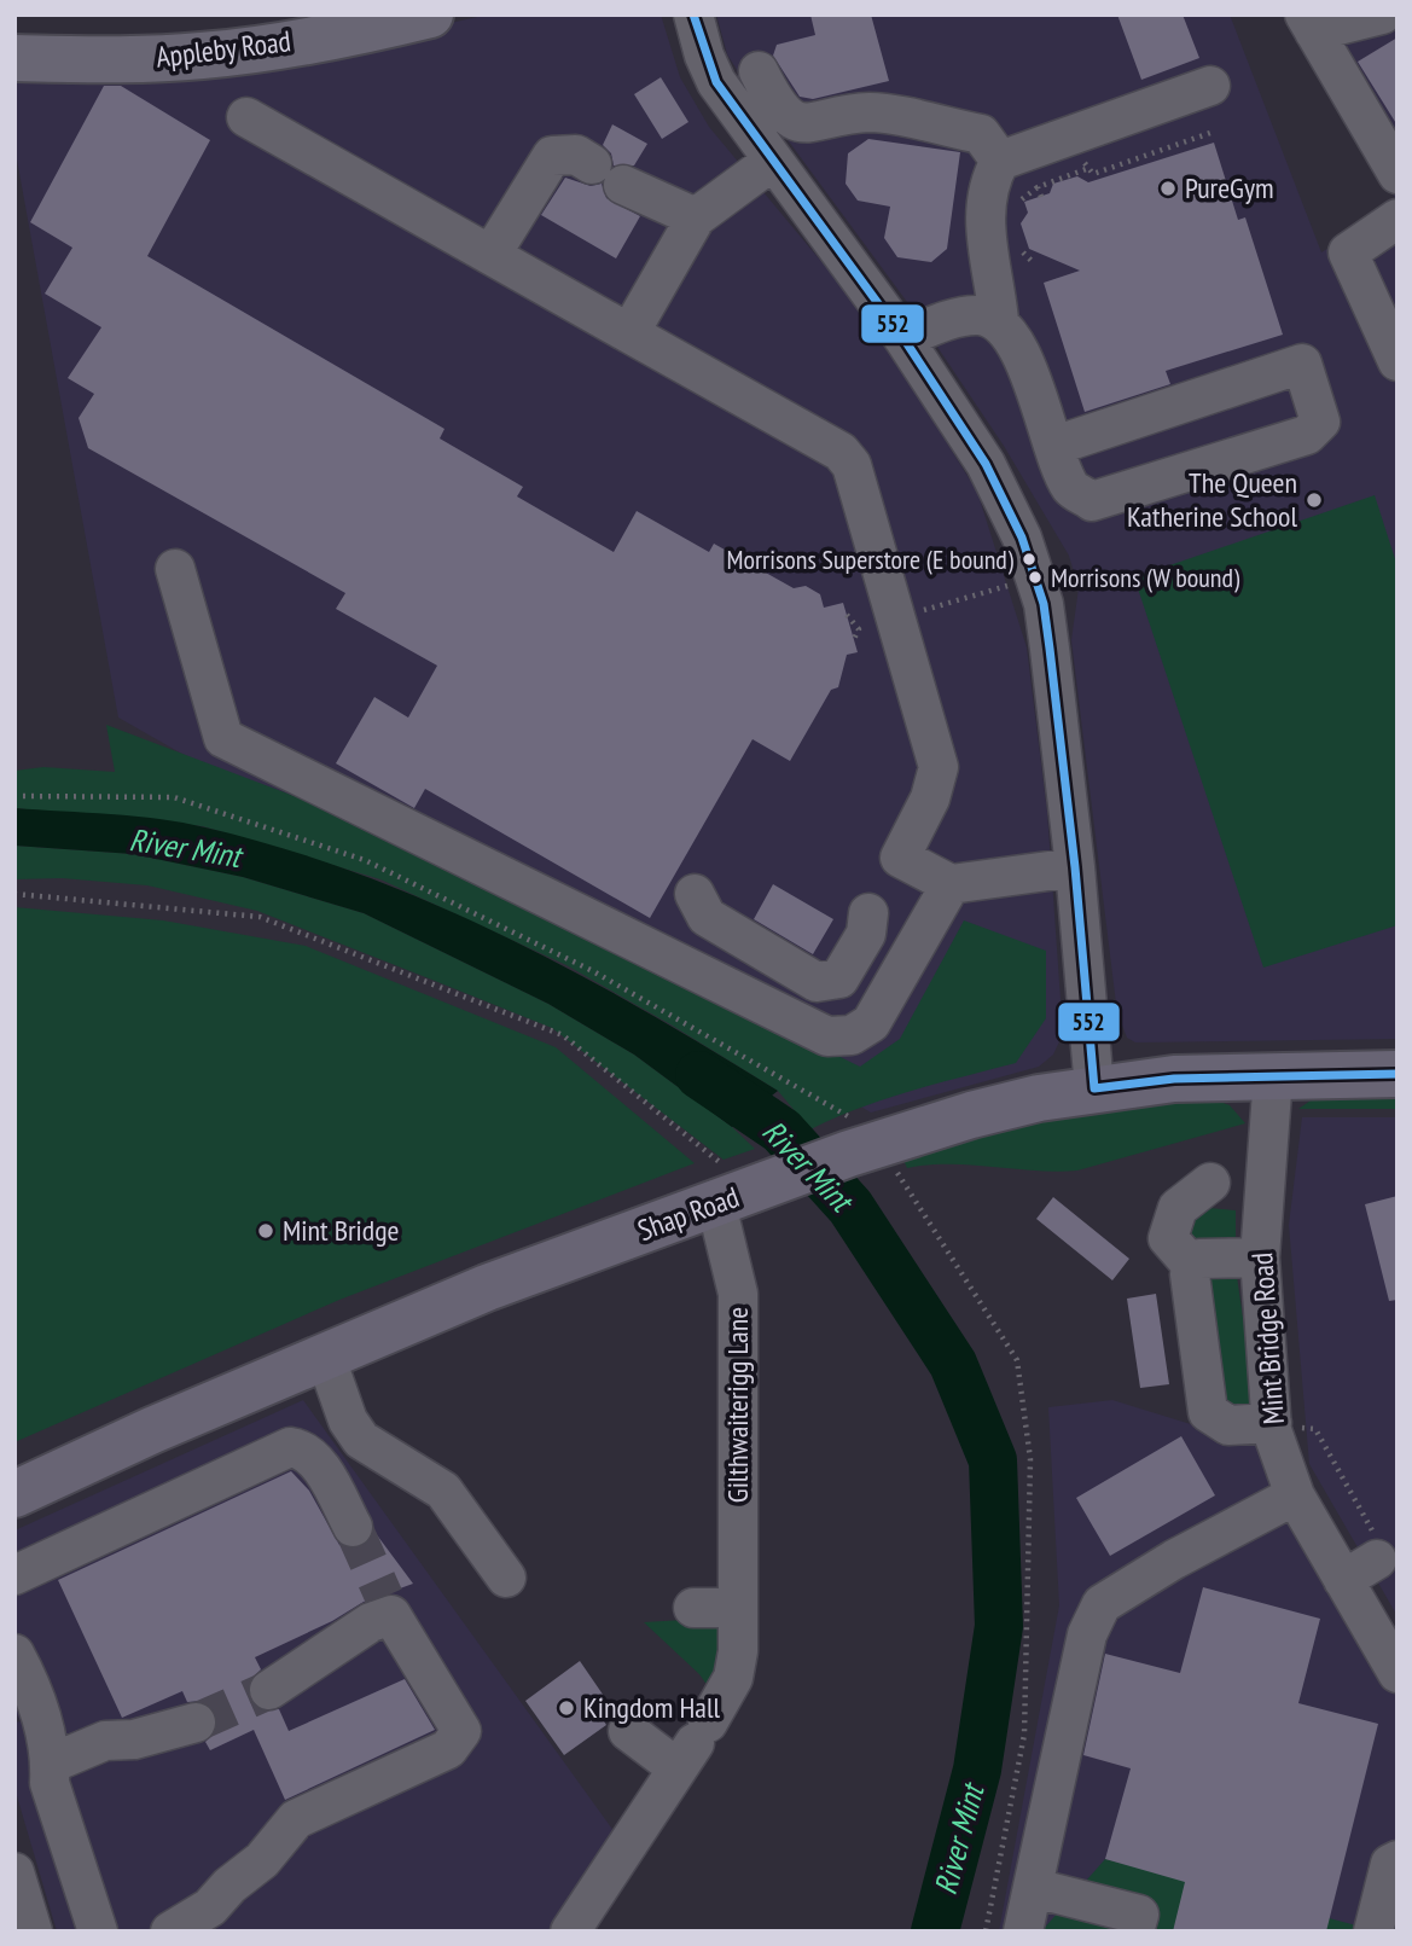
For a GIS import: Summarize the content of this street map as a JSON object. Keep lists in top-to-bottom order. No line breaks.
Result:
{"streets":{"highway":["Shap Road"],"main road":["Appleby Road"],"street":["Mint Bridge Road","Gilthwaiterigg Lane"]},"crossings":[["Shap Road","Mint Bridge Road"],["Shap Road","Gilthwaiterigg Lane"]],"water":["River Mint"],"places":["PureGym","The Queen Katherine School","Morrisons Superstore (E bound)","Morrisons (W bound)","Mint Bridge","Kingdom Hall"],"lines":["transit line 552"]}
